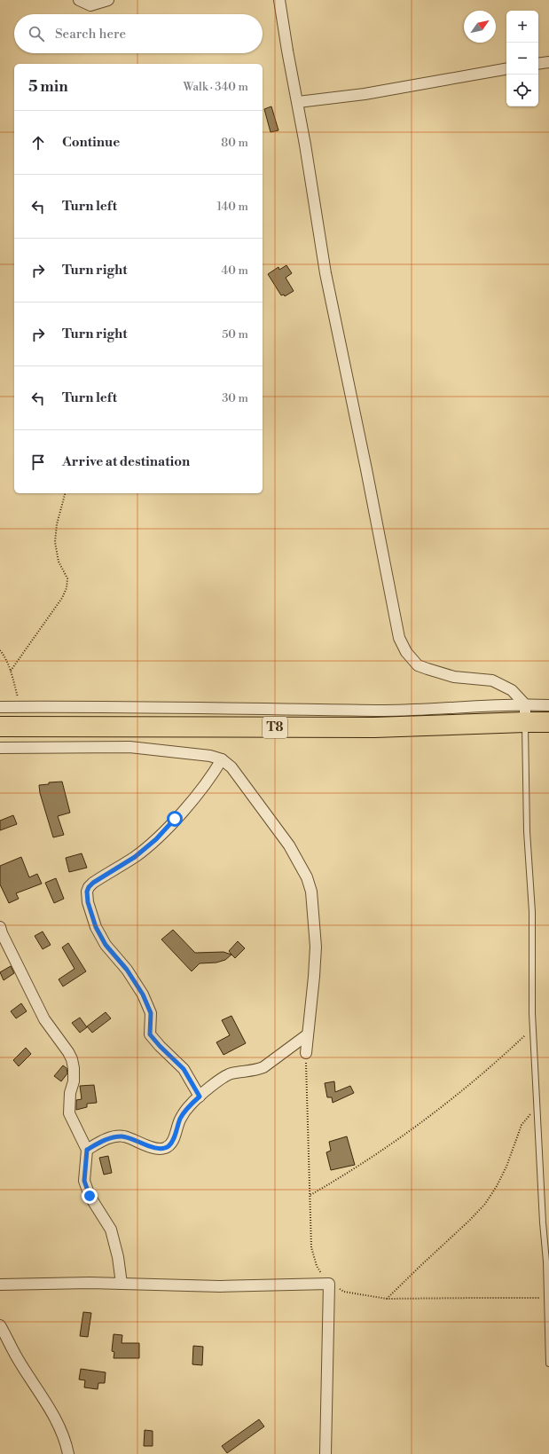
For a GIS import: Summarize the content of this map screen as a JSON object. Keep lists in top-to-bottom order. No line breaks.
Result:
{"streets":{"highway":["T8"]},"north":"top right","page":{"map_buttons":["+","−"],"search":"Search here","heading":["5 min","Walk · 340 m"],"list":[["Continue","80 m"],["Turn left","140 m"],["Turn right","40 m"],["Turn right","50 m"],["Turn left","30 m"],"Arrive at destination"]}}
